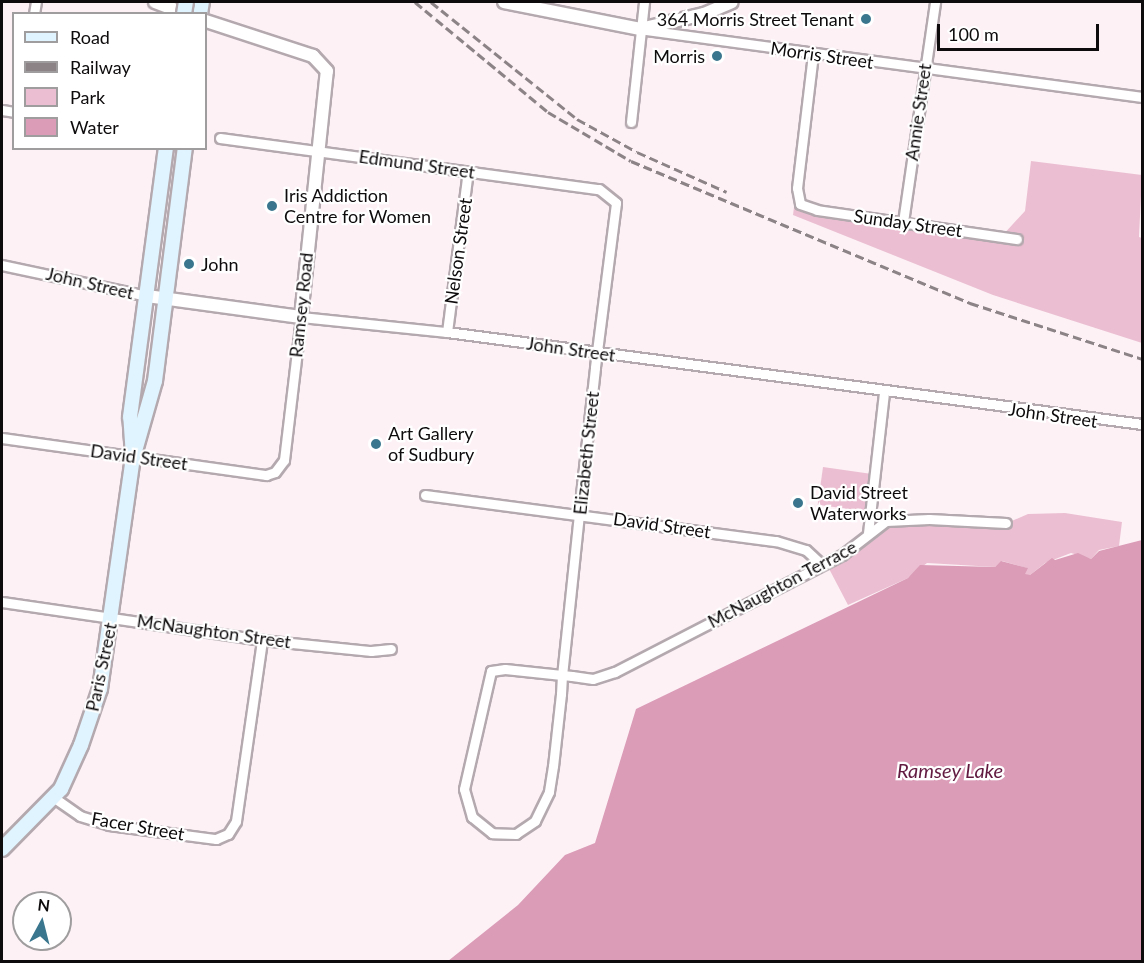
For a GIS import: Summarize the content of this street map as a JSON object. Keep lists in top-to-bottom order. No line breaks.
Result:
{"streets":{"main road":["Paris Street"],"street":["Morris Street","Annie Street","Edmund Street","Sunday Street","Nelson Street","John Street","Ramsey Road","Elizabeth Street","David Street","McNaughton Terrace","McNaughton Street","Facer Street"]},"crossings":[["Morris Street","Annie Street"],["Morris Street","Sunday Street"],["Annie Street","Sunday Street"],["Edmund Street","Nelson Street"],["Edmund Street","Ramsey Road"],["Edmund Street","Elizabeth Street"],["Nelson Street","John Street"],["John Street","Ramsey Road"],["John Street","Elizabeth Street"],["John Street","Paris Street"],["Ramsey Road","David Street"],["Elizabeth Street","David Street"],["Elizabeth Street","McNaughton Terrace"],["David Street","McNaughton Terrace"],["David Street","Paris Street"],["McNaughton Street","Paris Street"],["McNaughton Street","Facer Street"],["Paris Street","Facer Street"]],"water":["Ramsey Lake"],"places":["364 Morris Street Tenant","Morris","Iris Addiction Centre for Women","John","Art Gallery of Sudbury","David Street Waterworks"],"legend":["Road","Railway","Park","Water"],"scale_bar":"100 m","north":"top"}
